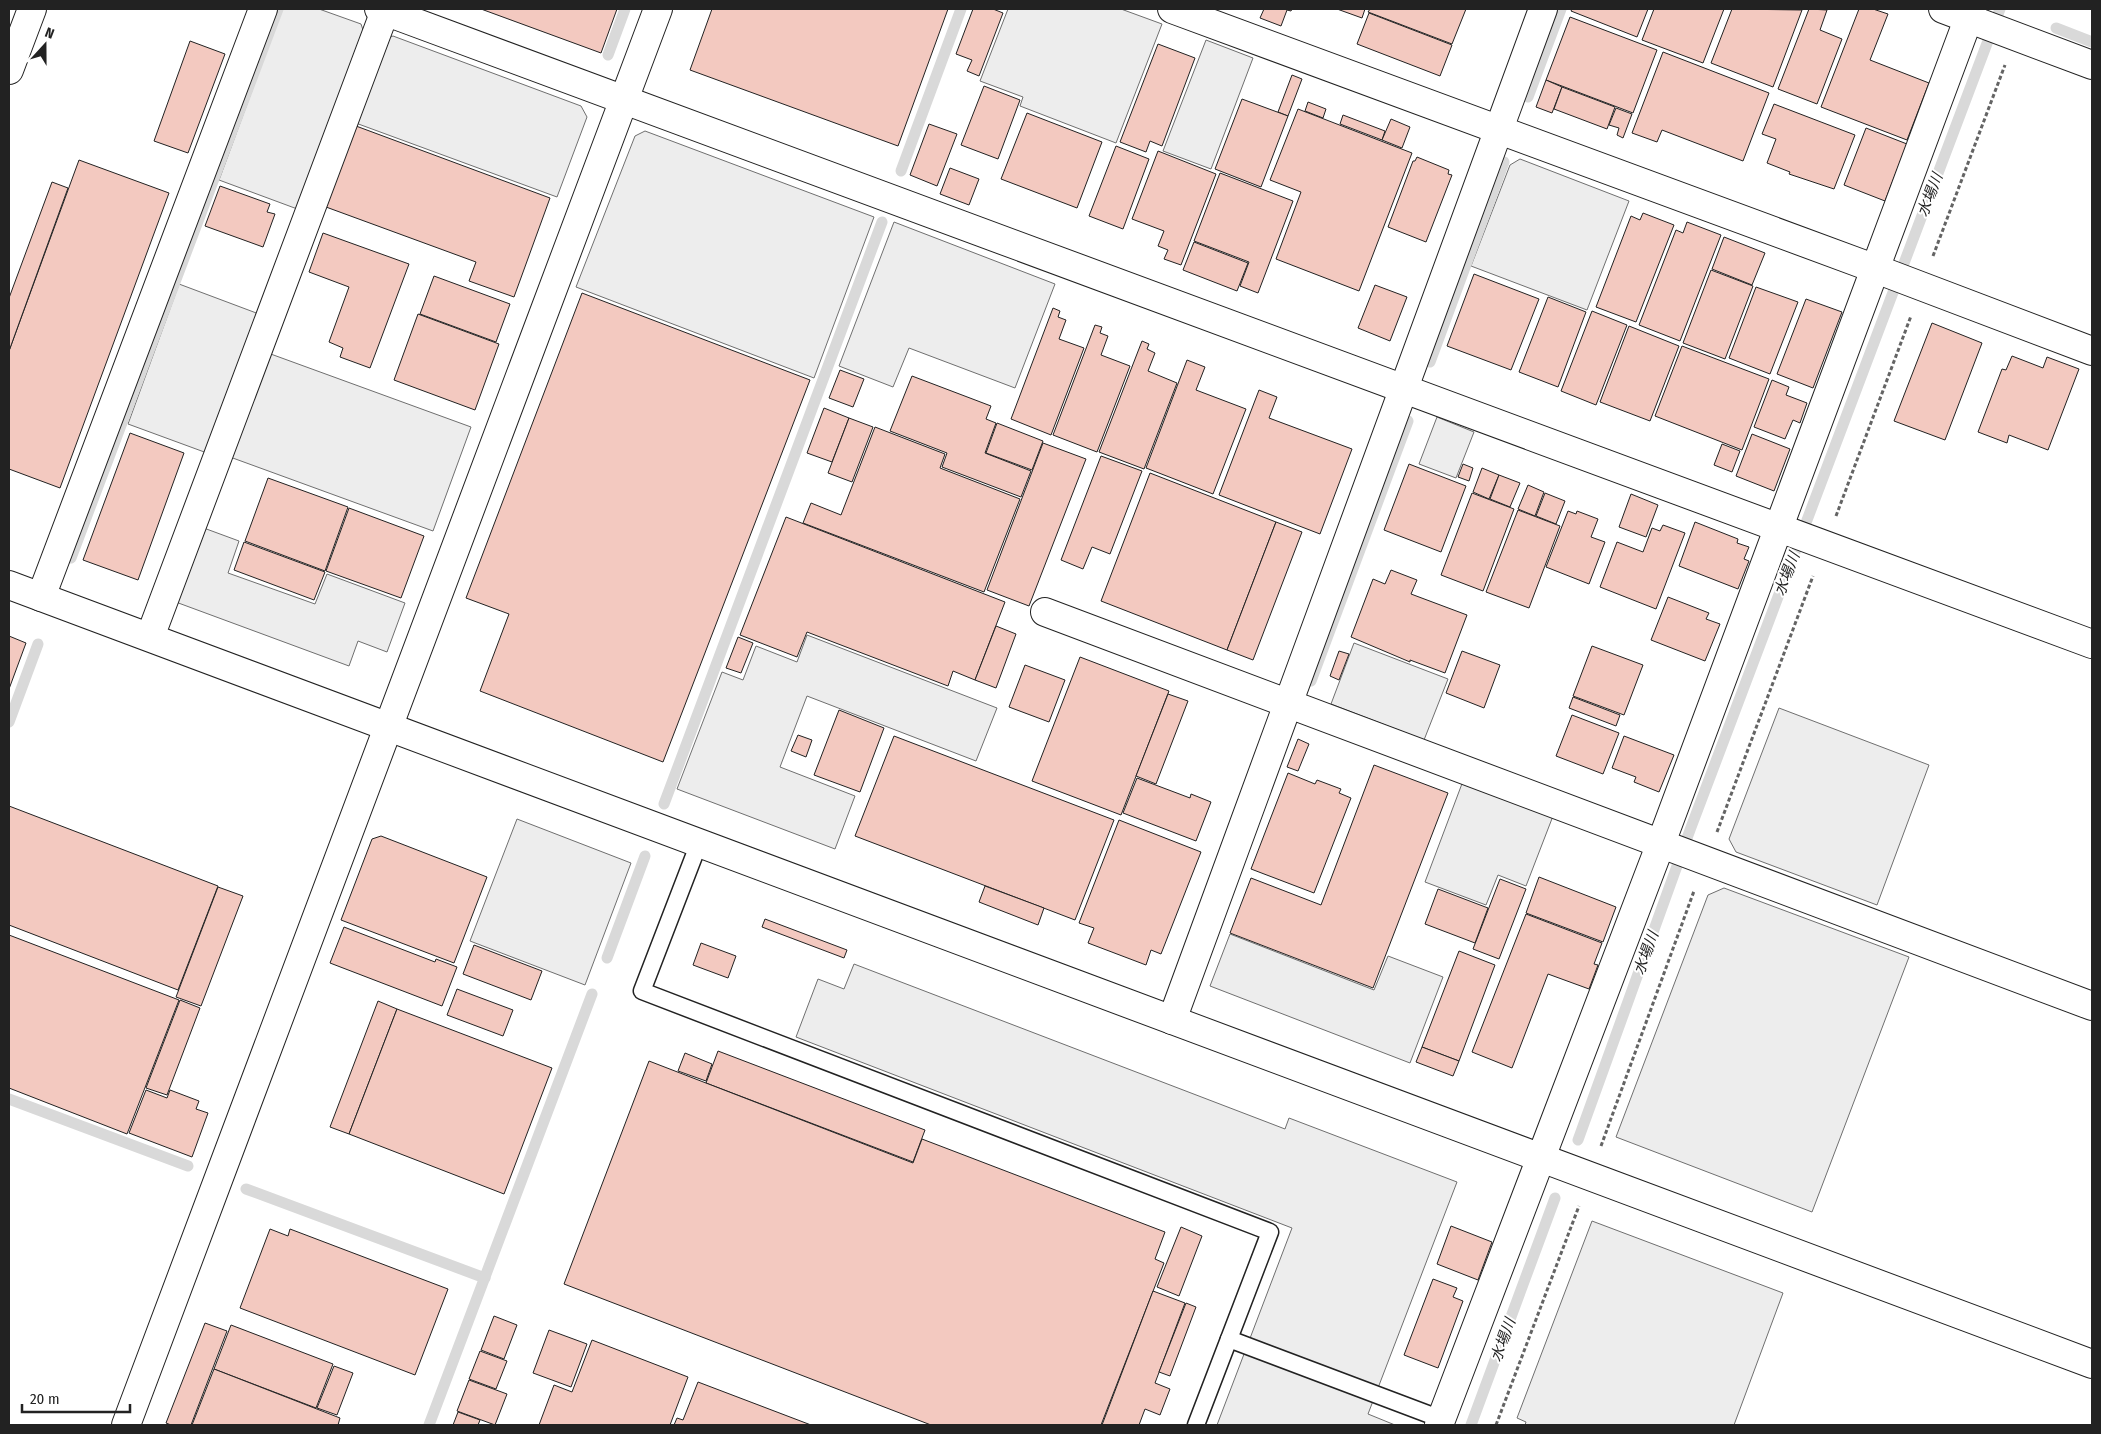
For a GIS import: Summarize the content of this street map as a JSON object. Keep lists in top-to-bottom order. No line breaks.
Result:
{"water":["水場川"],"scale_bar":"20 m","north":"top"}
